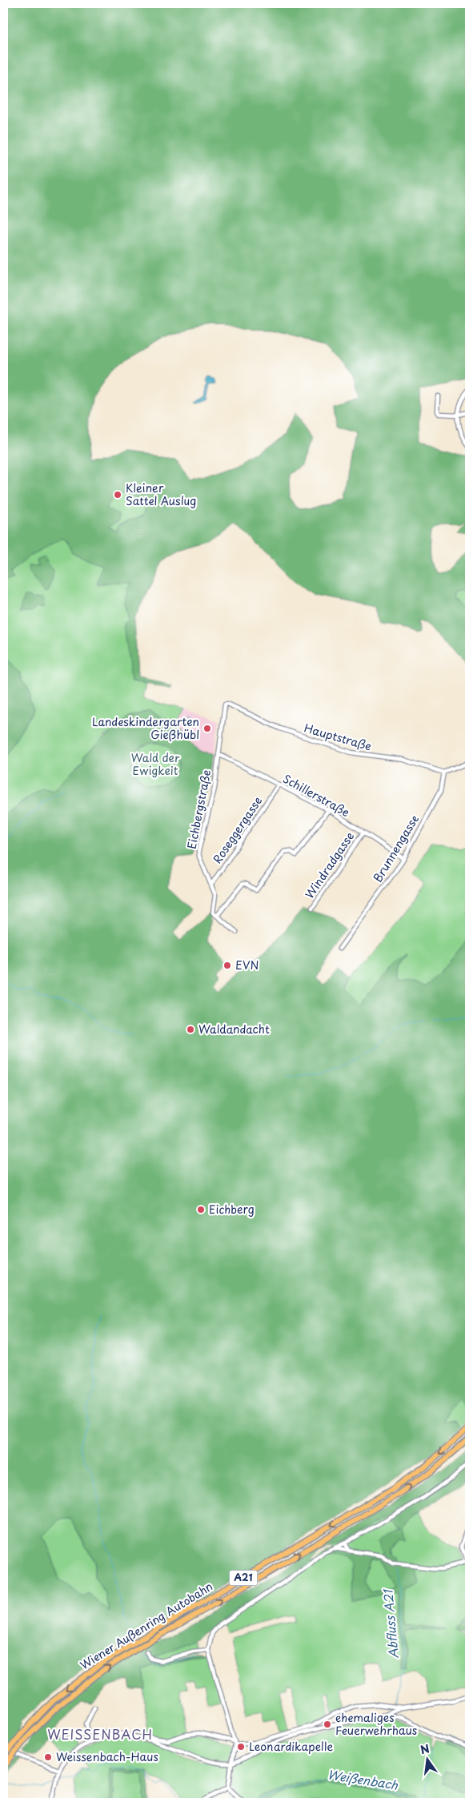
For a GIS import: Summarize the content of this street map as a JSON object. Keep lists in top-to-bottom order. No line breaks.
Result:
{"streets":{"highway":["A21","Wiener Außenring Autobahn"],"street":["Hauptstraße","Schillerstraße","Eichbergstraße","Roseggergasse","Brunnengasse","Windradgasse"]},"crossings":[["Hauptstraße","Eichbergstraße"],["Hauptstraße","Brunnengasse"],["Schillerstraße","Eichbergstraße"],["Schillerstraße","Roseggergasse"],["Schillerstraße","Brunnengasse"],["Schillerstraße","Windradgasse"],["Eichbergstraße","Roseggergasse"]],"districts":["WEISSENBACH"],"water":["Abfluss A21","Weißenbach"],"parks":["Wald der Ewigkeit"],"places":["Kleiner Sattel Auslug","Landeskindergarten Gießhübl","EVN","Waldandacht","Eichberg","ehemaliges Feuerwehrhaus","Leonardikapelle","Weissenbach-Haus"],"north":"top"}
